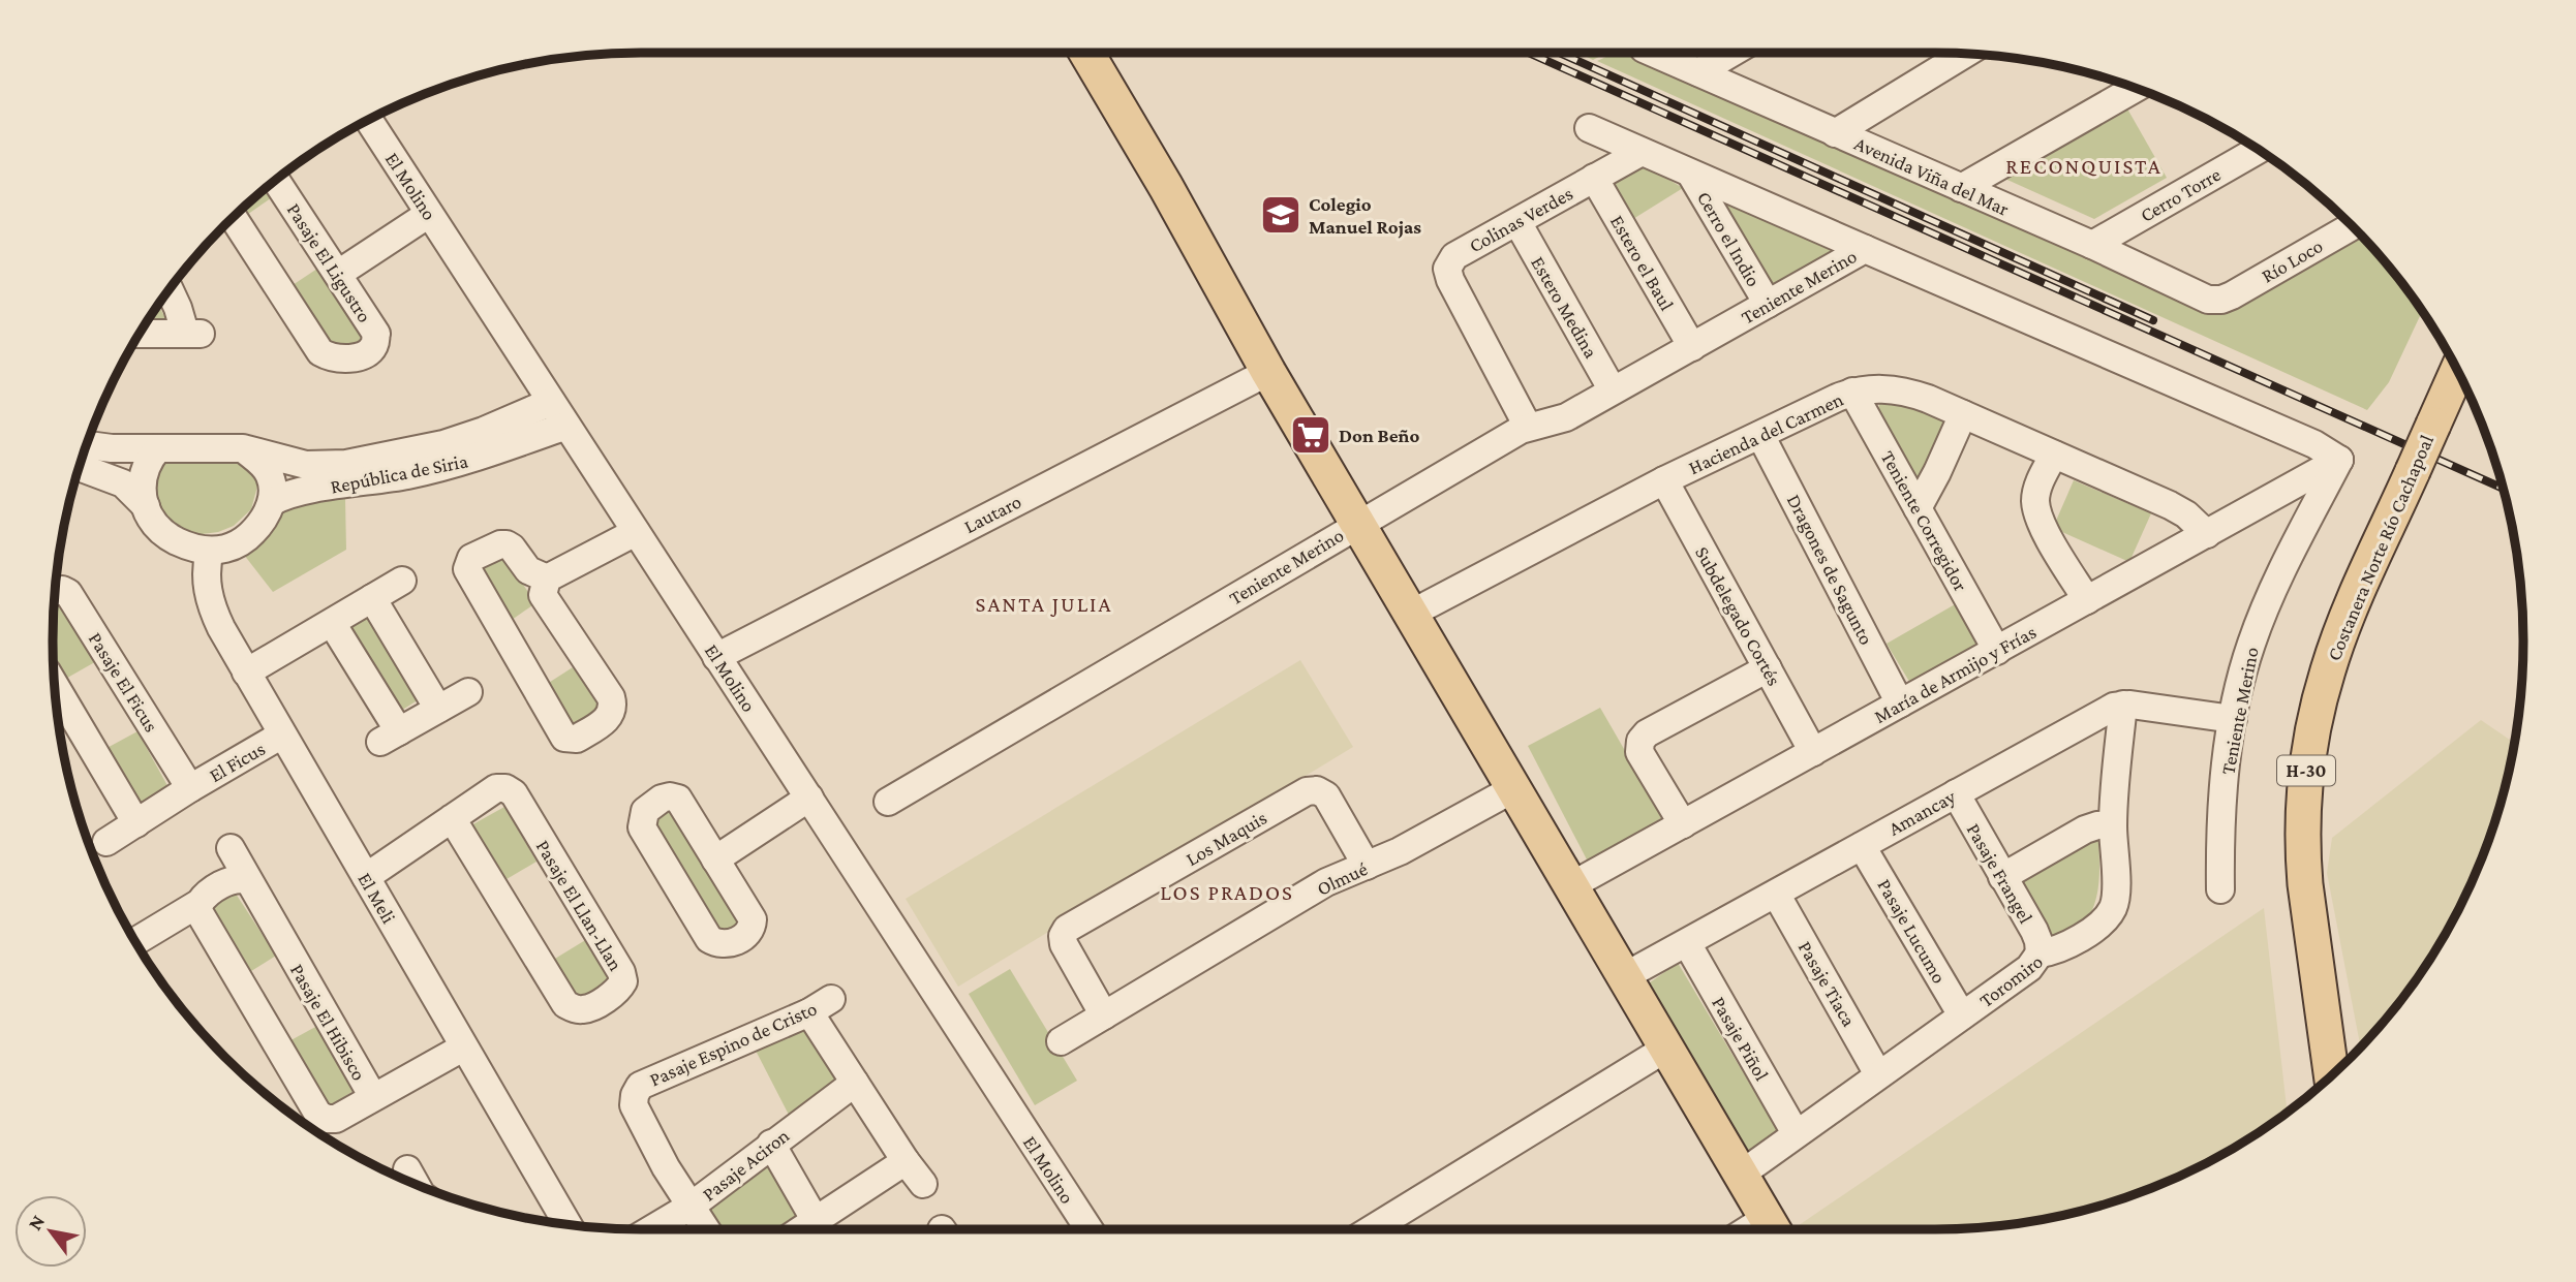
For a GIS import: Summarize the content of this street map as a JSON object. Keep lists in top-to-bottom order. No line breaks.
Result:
{"streets":{"main road":["Costanera Norte Río Cachapoal","H-30"],"street":["Avenida Viña del Mar","El Molino","Cerro Torre","Colinas Verdes","Cerro el Indio","Río Loco","Pasaje El Ligustro","Estero el Baul","Teniente Merino","Estero Medina","Hacienda del Carmen","República de Siria","Lautaro","Teniente Corregidor","Dragones de Sagunto","Subdelegado Cortés","María de Armijo y Frías","Pasaje El Ficus","El Ficus","Amancay","Los Maquis","Pasaje Frangel","Olmué","El Meli","Pasaje El Llan-Llan","Pasaje Lucumo","Toromiro","Pasaje Tiaca","Pasaje El Hibisco","Pasaje Piñol","Pasaje Espino de Cristo","Pasaje Aciron"]},"crossings":[["Avenida Viña del Mar","Cerro Torre"],["Avenida Viña del Mar","Río Loco"],["El Molino","República de Siria"],["El Molino","Lautaro"],["Colinas Verdes","Estero el Baul"],["Colinas Verdes","Teniente Merino"],["Colinas Verdes","Estero Medina"],["Cerro el Indio","Teniente Merino"],["Estero el Baul","Teniente Merino"],["Teniente Merino","Estero Medina"],["Teniente Merino","María de Armijo y Frías"],["Hacienda del Carmen","Teniente Corregidor"],["Hacienda del Carmen","Dragones de Sagunto"],["Hacienda del Carmen","Subdelegado Cortés"],["Hacienda del Carmen","María de Armijo y Frías"],["República de Siria","El Meli"],["Teniente Corregidor","María de Armijo y Frías"],["Dragones de Sagunto","María de Armijo y Frías"],["Subdelegado Cortés","María de Armijo y Frías"],["Pasaje El Ficus","El Ficus"],["El Ficus","El Meli"],["Amancay","Pasaje Frangel"],["Amancay","Pasaje Lucumo"],["Amancay","Toromiro"],["Amancay","Pasaje Tiaca"],["Amancay","Pasaje Piñol"],["Los Maquis","Olmué"],["Pasaje Frangel","Toromiro"],["Pasaje Lucumo","Toromiro"],["Toromiro","Pasaje Tiaca"],["Toromiro","Pasaje Piñol"],["Pasaje Espino de Cristo","Pasaje Aciron"]],"districts":["RECONQUISTA","SANTA JULIA","LOS PRADOS"],"places":{"school or university":["Colegio Manuel Rojas"],"supermarket":["Don Beño"]},"north":"top left"}
